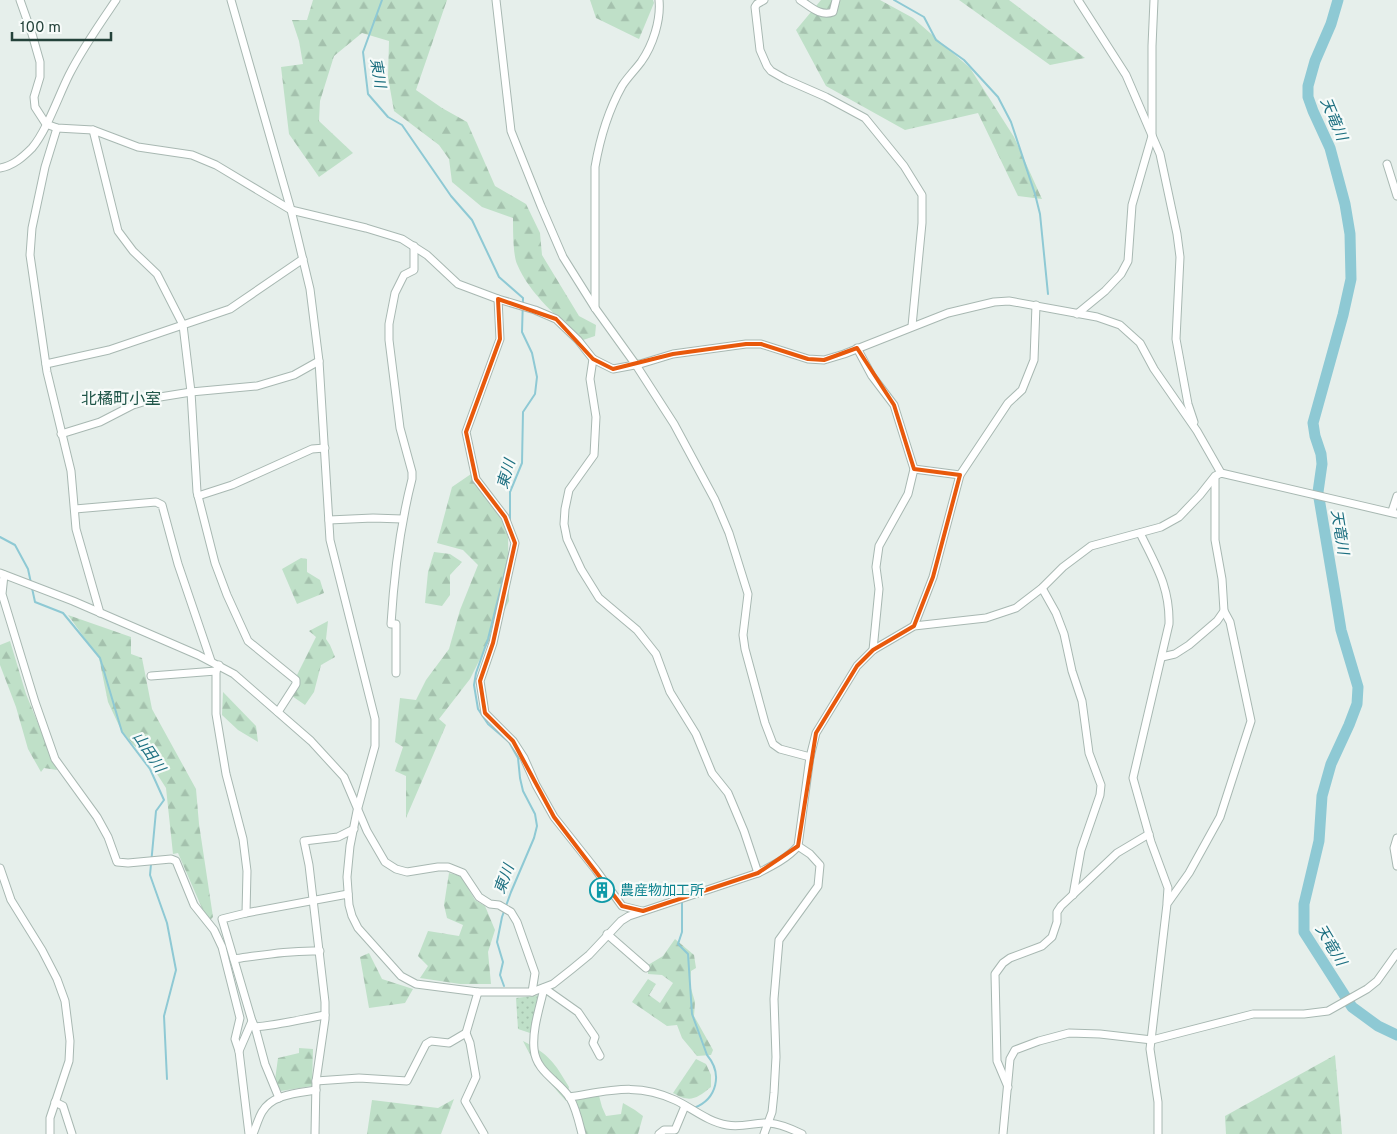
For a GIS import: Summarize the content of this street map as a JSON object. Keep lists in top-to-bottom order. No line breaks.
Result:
{"districts":["北橘町小室"],"water":["東川","天竜川","山田川"],"places":{"building":["農産物加工所"]},"scale_bar":"100 m"}
